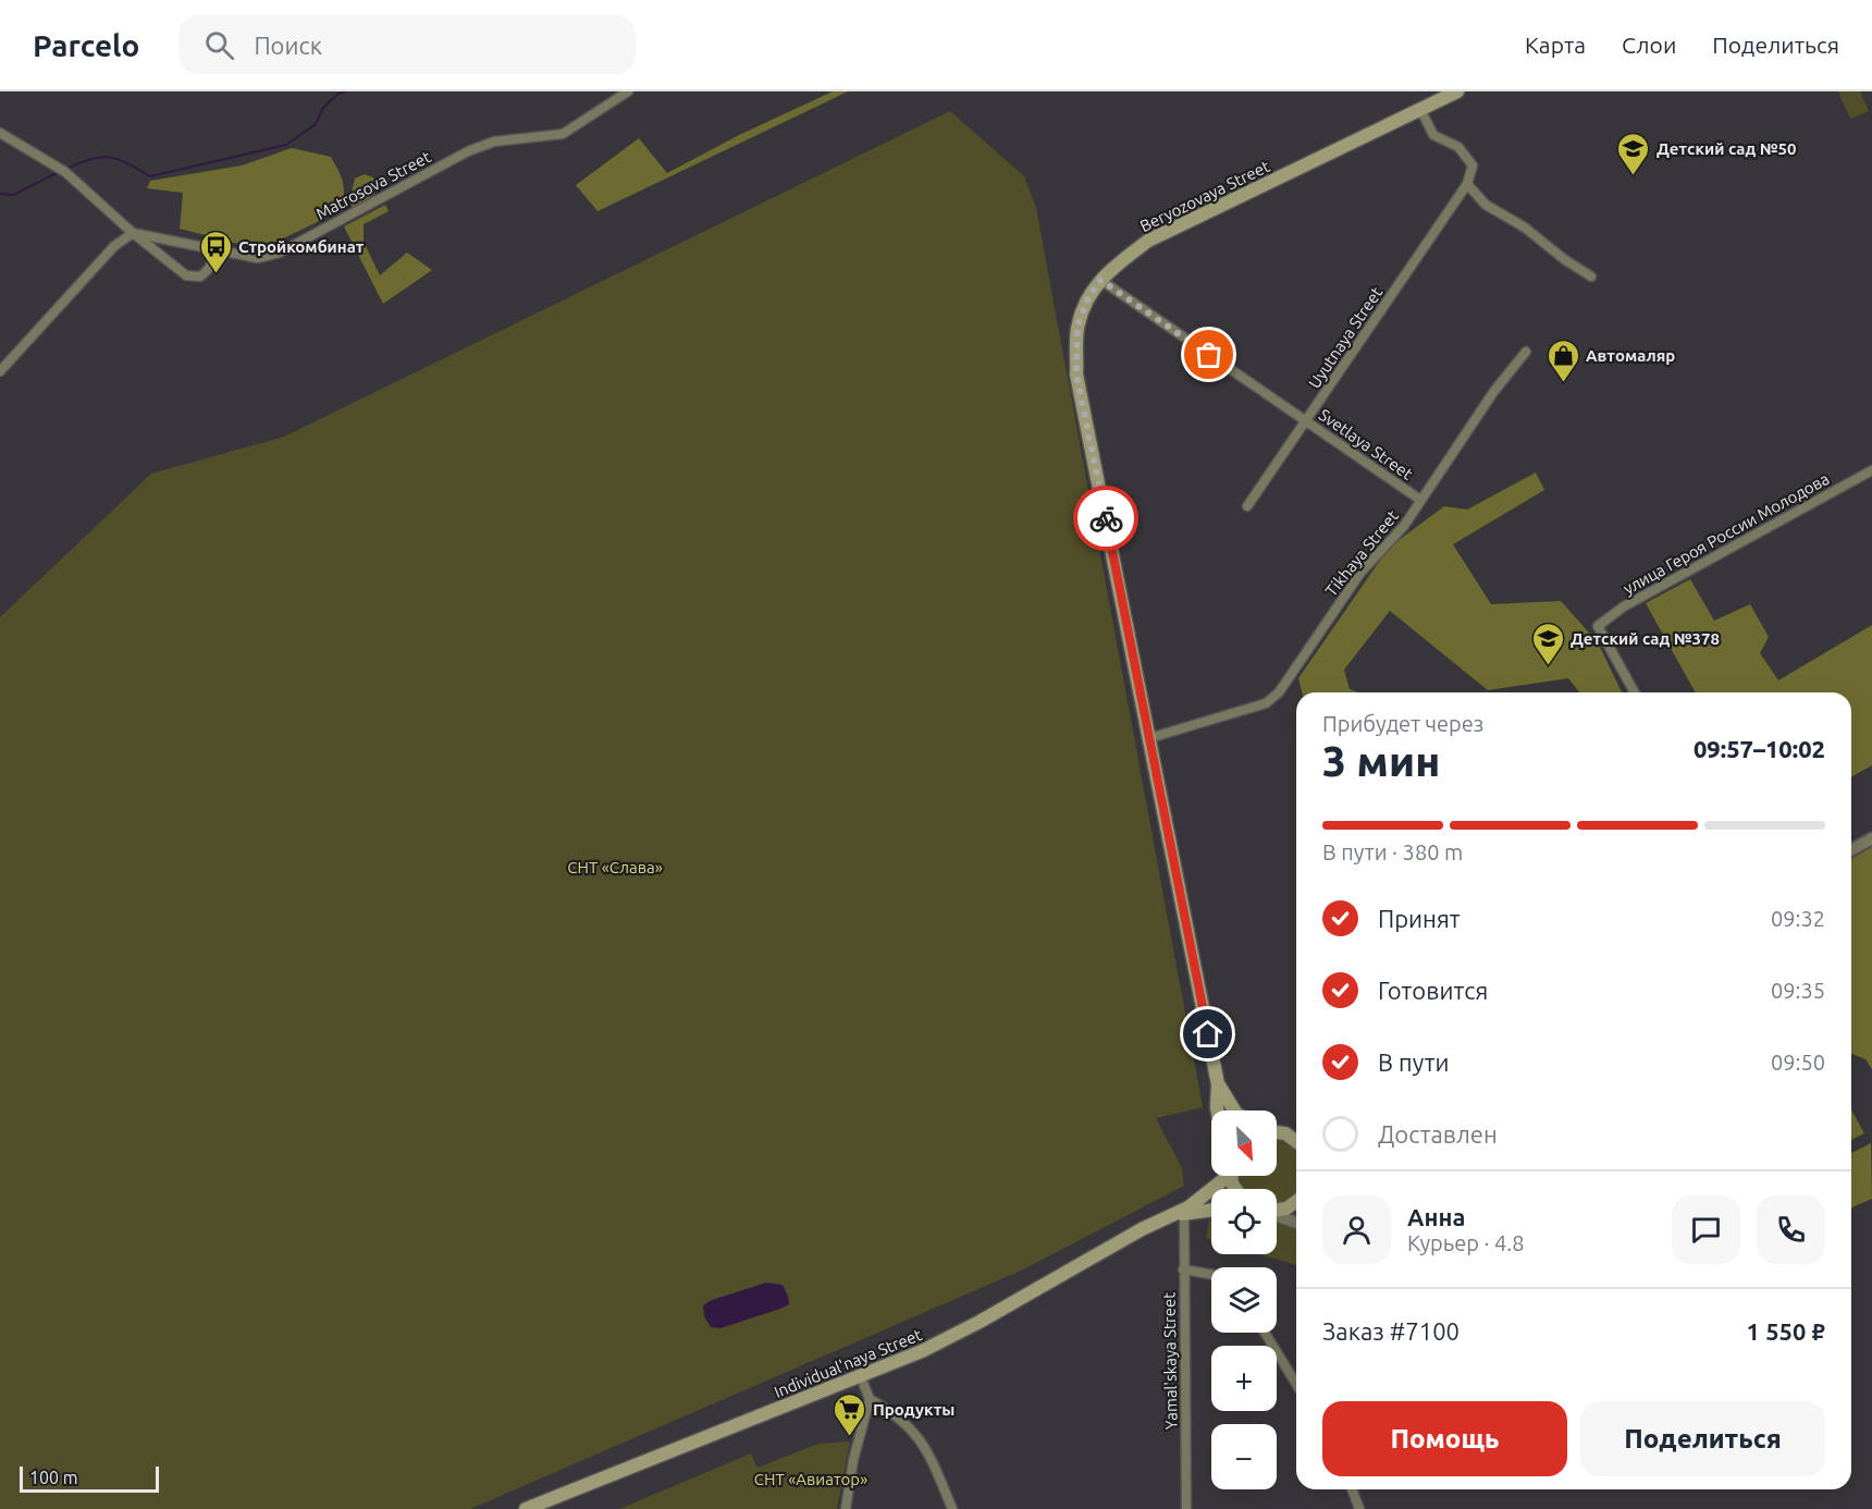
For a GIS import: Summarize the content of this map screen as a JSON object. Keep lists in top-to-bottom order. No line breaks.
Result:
{"streets":{"main road":["Beryozovaya Street","Individual'naya Street"],"street":["Matrosova Street","Uyutnaya Street","Svetlaya Street","улица Героя России Молодова","Tikhaya Street","Yamal'skaya Street"]},"crossings":[["Beryozovaya Street","Svetlaya Street"],["Beryozovaya Street","Tikhaya Street"],["Uyutnaya Street","Svetlaya Street"],["Svetlaya Street","Tikhaya Street"],["Yamal'skaya Street","Individual'naya Street"]],"parks":["СНТ «Слава»","СНТ «Авиатор»"],"places":{"school or university":["Детский сад №50","Детский сад №378"],"bus stop":["Стройкомбинат"],"shop":["Автомаляр"],"supermarket":["Продукты"]},"scale_bar":"100 m","north":"bottom right","page":{"header":"Parcelo","search":"Поиск","nav":["Карта","Слои","Поделиться"],"heading":["3 мин","Прибудет через","09:57–10:02"],"panel":["Анна","Курьер · 4.8","Заказ #7100","1 550 ₽"],"bar":"В пути · 380 m","list":[["Принят","09:32"],["Готовится","09:35"],["В пути","09:50"],"Доставлен"],"map_buttons":["+","−"],"buttons":["Помощь","Поделиться"],"scale":"100 m"}}
